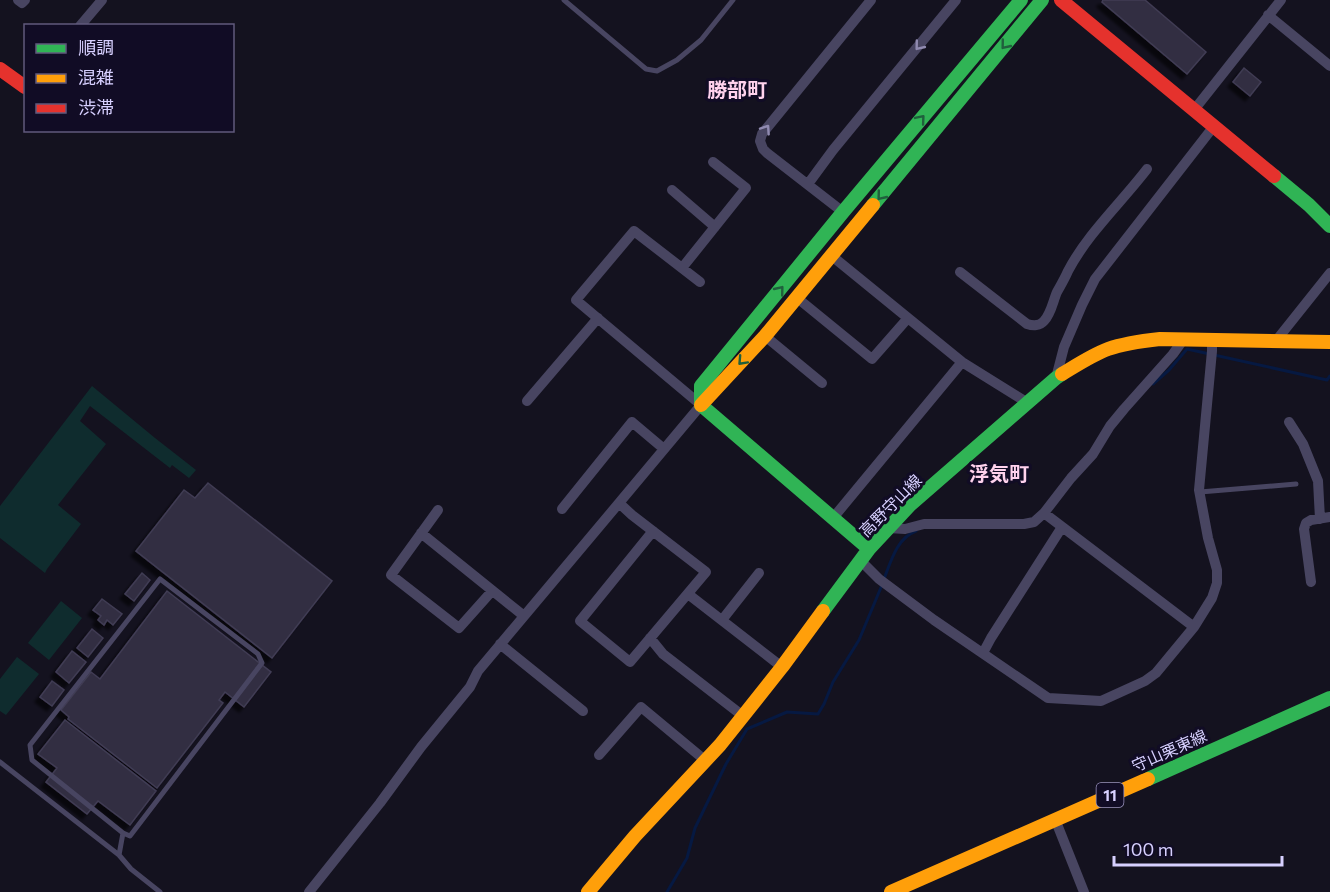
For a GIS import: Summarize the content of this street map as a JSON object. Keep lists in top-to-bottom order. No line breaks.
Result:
{"streets":{"street":["高野守山線","守山栗東線","11"]},"districts":["勝部町","浮気町"],"legend":["順調","混雑","渋滞"],"scale_bar":"100 m"}
